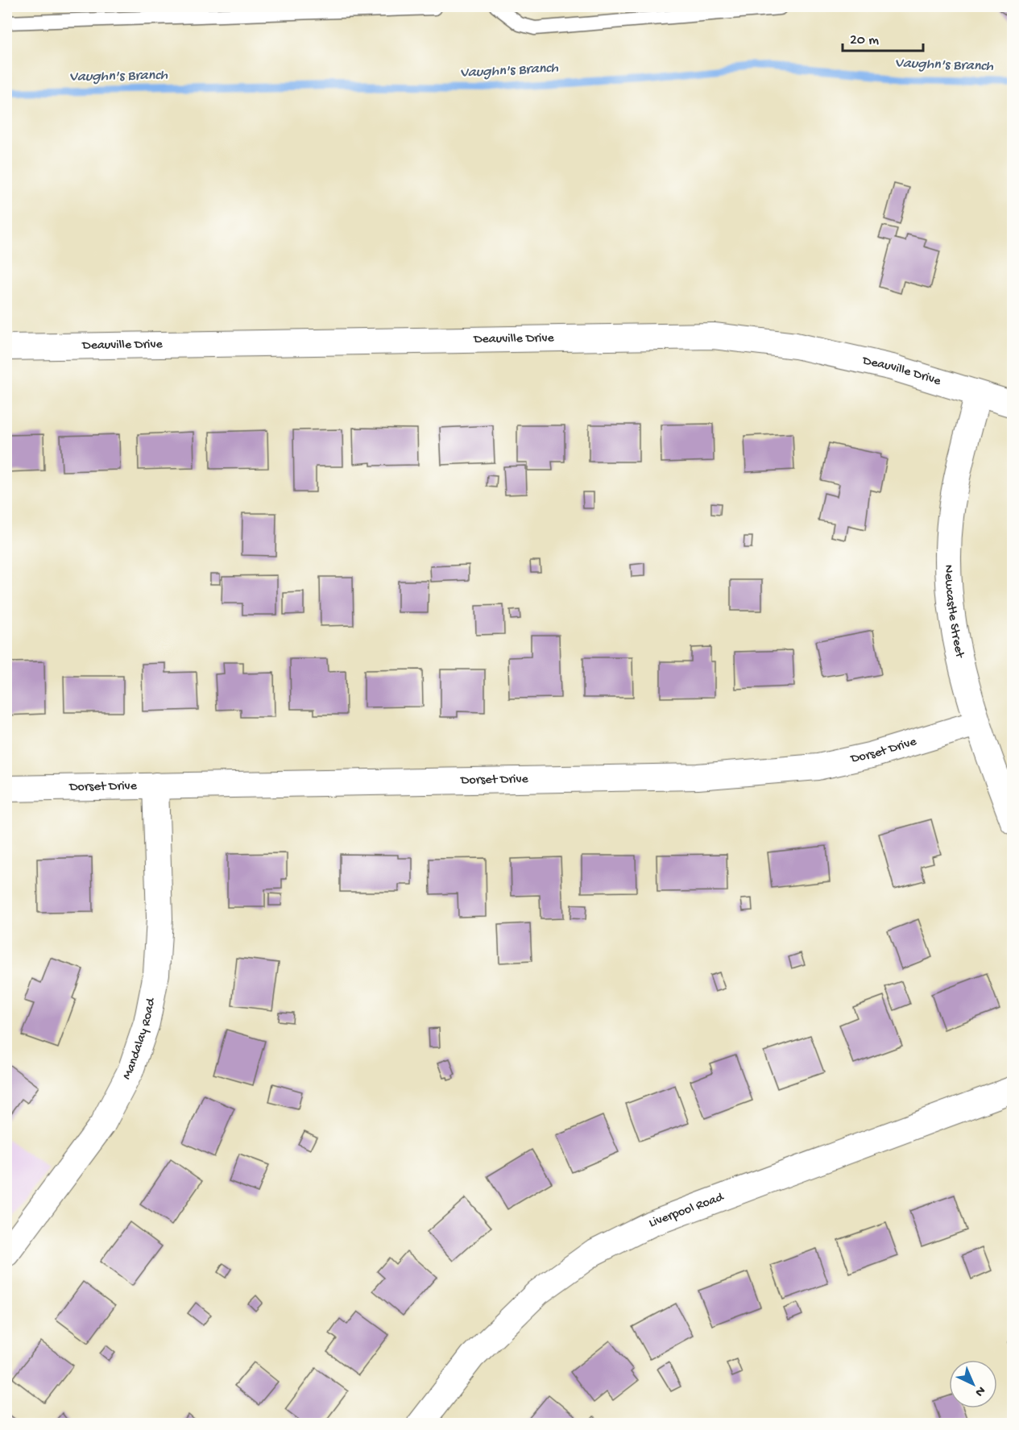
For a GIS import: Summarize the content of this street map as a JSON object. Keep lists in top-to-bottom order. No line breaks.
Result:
{"streets":{"street":["Deauville Drive","Newcastle Street","Dorset Drive","Mandalay Road","Liverpool Road"]},"crossings":[["Deauville Drive","Newcastle Street"],["Newcastle Street","Dorset Drive"],["Dorset Drive","Mandalay Road"]],"water":["Vaughn's Branch"],"scale_bar":"20 m","north":"bottom right"}
